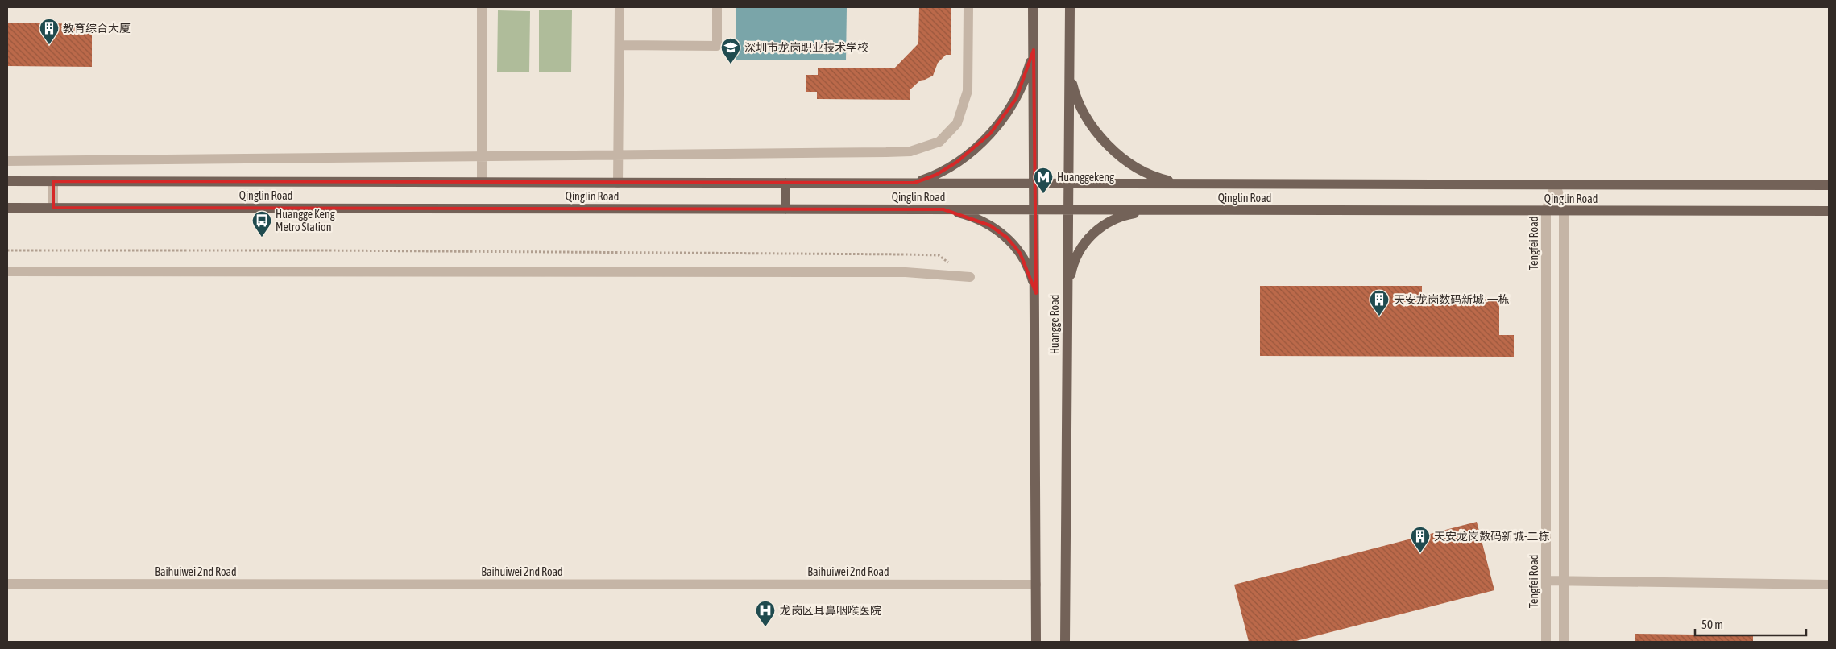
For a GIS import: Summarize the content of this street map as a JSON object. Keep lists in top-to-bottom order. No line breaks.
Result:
{"streets":{"main road":["Qinglin Road","Huangge Road"],"street":["Tengfei Road","Baihuiwei 2nd Road"]},"crossings":[["Qinglin Road","Tengfei Road"],["Qinglin Road","Huangge Road"],["Huangge Road","Baihuiwei 2nd Road"]],"places":{"building":["教育综合大厦","天安龙岗数码新城-一栋","天安龙岗数码新城-二栋"],"school or university":["深圳市龙岗职业技术学校"],"metro station":["Huanggekeng"],"bus stop":["Huangge Keng Metro Station"],"hospital":["龙岗区耳鼻咽喉医院"]},"scale_bar":"50 m"}
